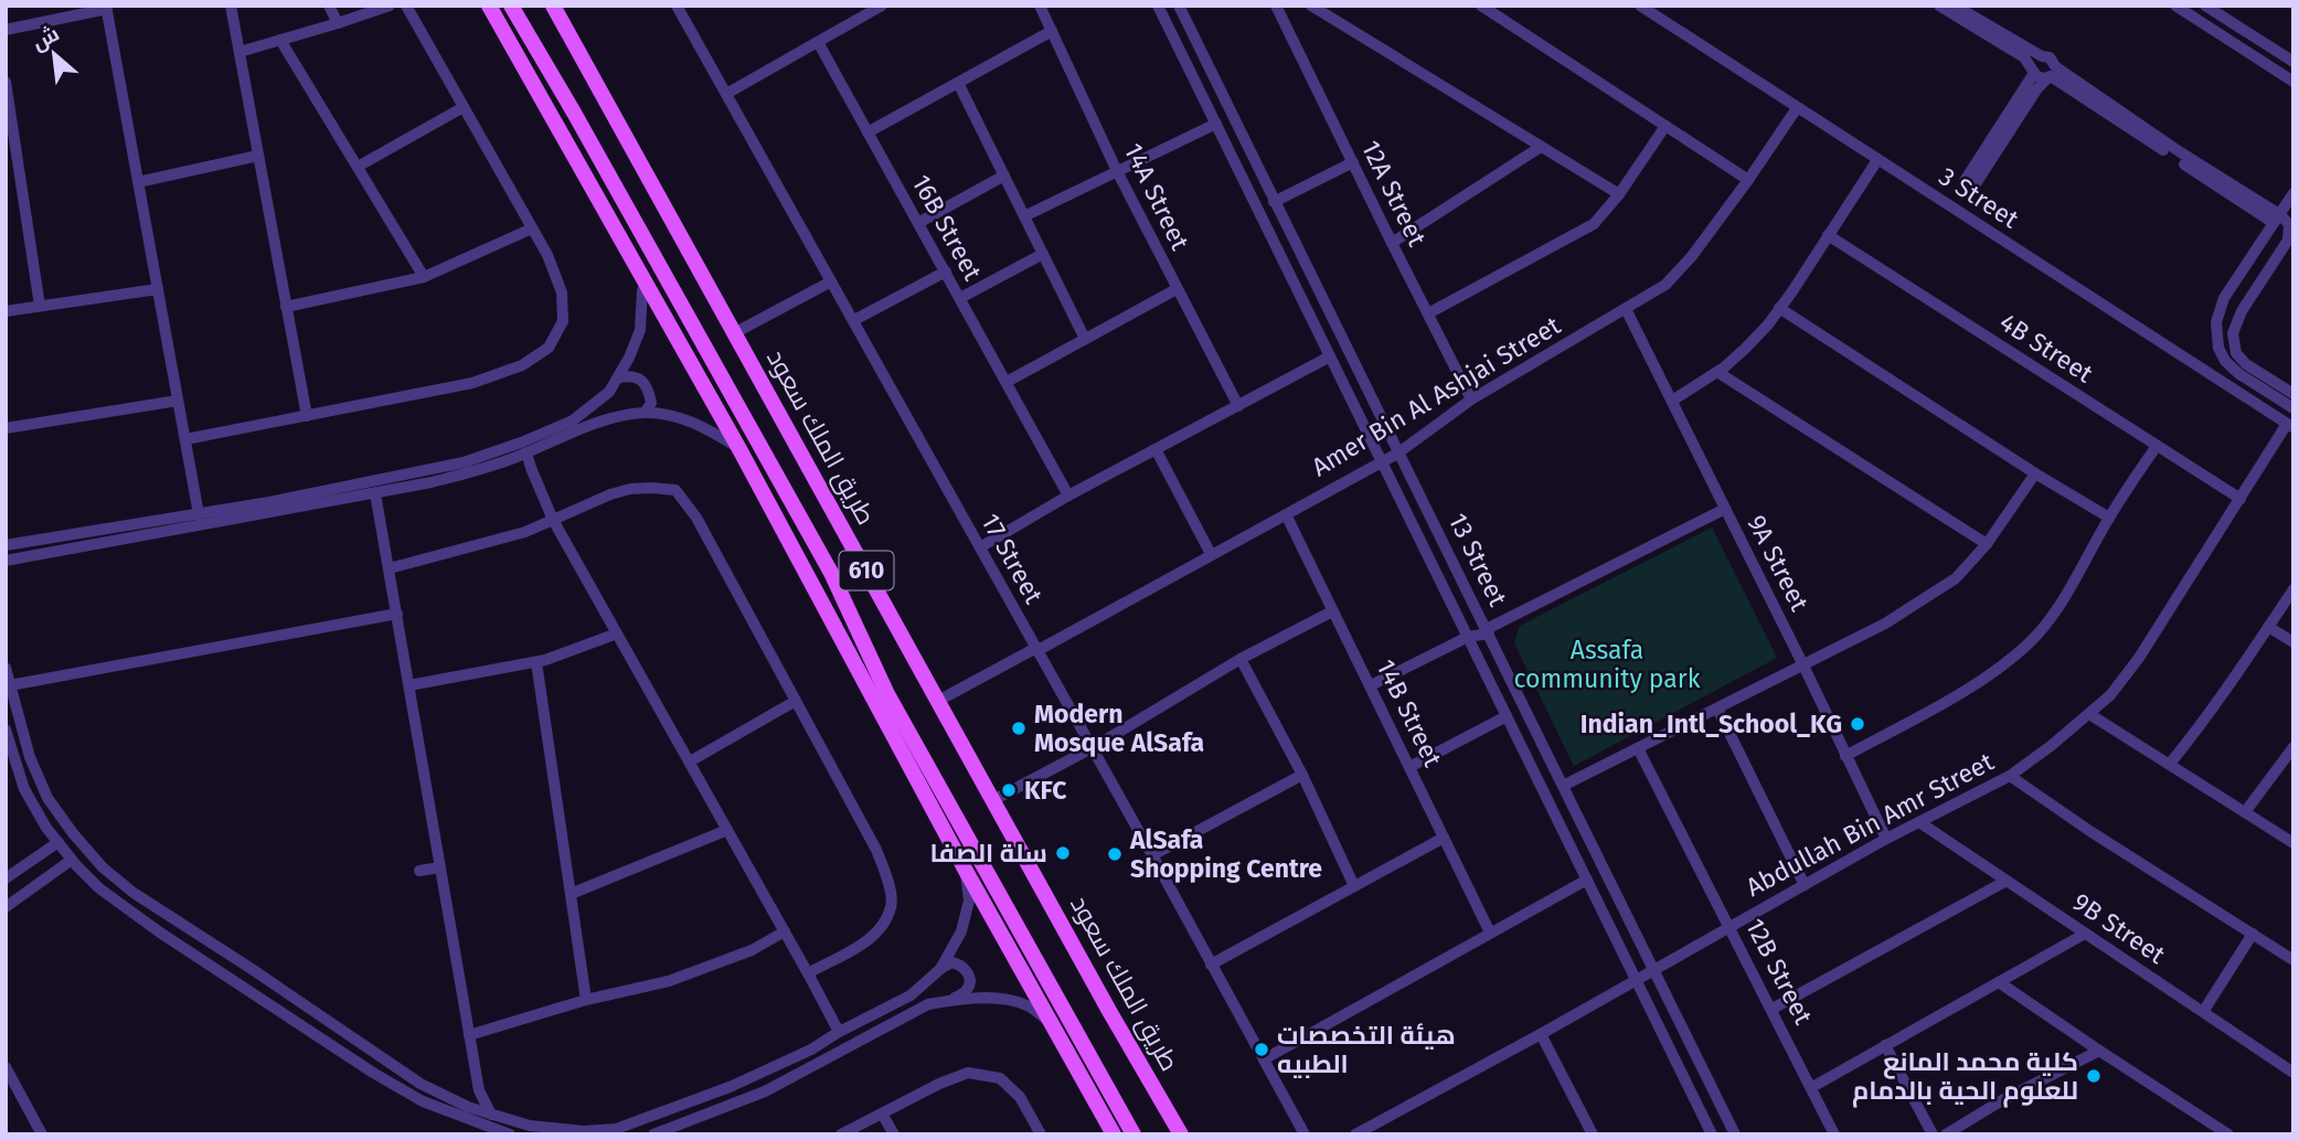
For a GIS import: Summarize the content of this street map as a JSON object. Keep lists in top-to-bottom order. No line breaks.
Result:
{"streets":{"main road":["طريق الملك سعود","610"],"street":["12A Street","14A Street","3 Street","16B Street","4B Street","Amer Bin Al Ashjai Street","17 Street","13 Street","9A Street","14B Street","Abdullah Bin Amr Street","9B Street","12B Street"]},"crossings":[["12A Street","Amer Bin Al Ashjai Street"],["3 Street","Amer Bin Al Ashjai Street"],["3 Street","Abdullah Bin Amr Street"],["4B Street","Abdullah Bin Amr Street"],["Amer Bin Al Ashjai Street","طريق الملك سعود"],["Amer Bin Al Ashjai Street","17 Street"],["Amer Bin Al Ashjai Street","13 Street"],["Amer Bin Al Ashjai Street","9A Street"],["Amer Bin Al Ashjai Street","14B Street"],["13 Street","Abdullah Bin Amr Street"],["9A Street","Abdullah Bin Amr Street"],["Abdullah Bin Amr Street","9B Street"],["Abdullah Bin Amr Street","12B Street"]],"parks":["Assafa community park"],"places":["Indian_Intl_School_KG","Modern Mosque AlSafa","KFC","سلة الصفا","AlSafa Shopping Centre","هيئة التخصصات الطبيه","كلية محمد المانع للعلوم الحية بالدمام"],"north":"top left"}
